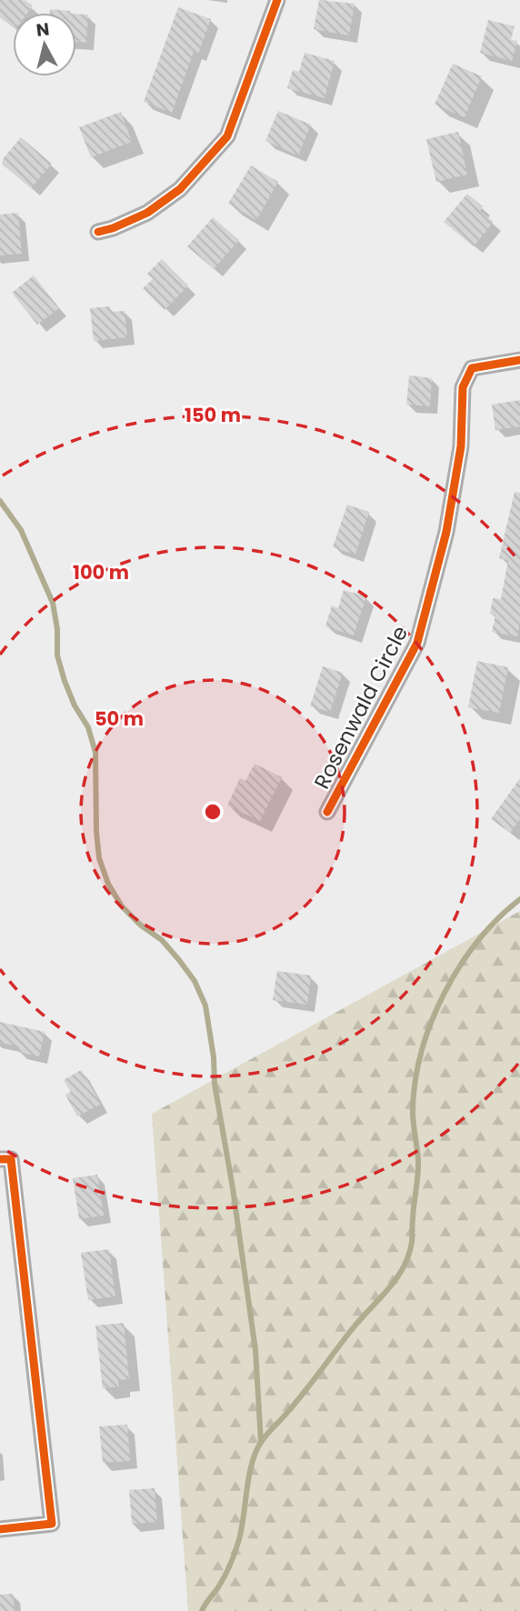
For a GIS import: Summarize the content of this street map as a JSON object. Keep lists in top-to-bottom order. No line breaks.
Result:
{"streets":{"street":["Rosenwald Circle"]},"north":"top","rings":["150 m","100 m","50 m"]}
